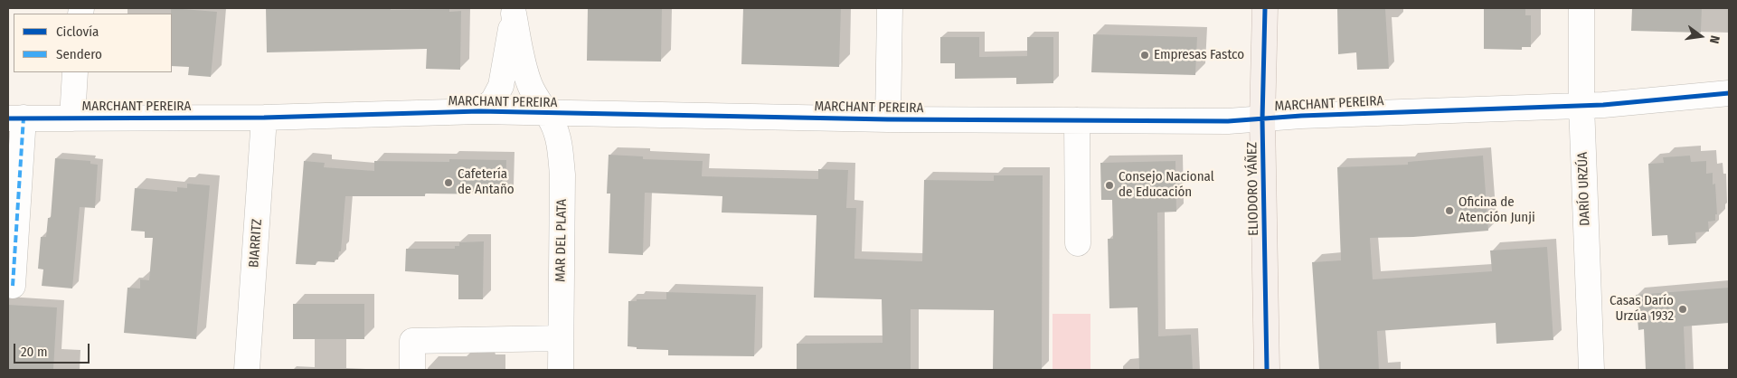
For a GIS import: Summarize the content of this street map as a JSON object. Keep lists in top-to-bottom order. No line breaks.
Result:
{"streets":{"main road":["ELIODORO YÁÑEZ"],"street":["MARCHANT PEREIRA","DARÍO URZÚA","MAR DEL PLATA","BIARRITZ"]},"crossings":[["MARCHANT PEREIRA","ELIODORO YÁÑEZ"],["MARCHANT PEREIRA","DARÍO URZÚA"],["MARCHANT PEREIRA","MAR DEL PLATA"],["MARCHANT PEREIRA","BIARRITZ"]],"places":["Empresas Fastco","Cafetería de Antaño","Consejo Nacional de Educación","Oficina de Atención Junji","Casas Darío Urzúa 1932"],"legend":["Ciclovía","Sendero"],"scale_bar":"20 m","north":"right"}
